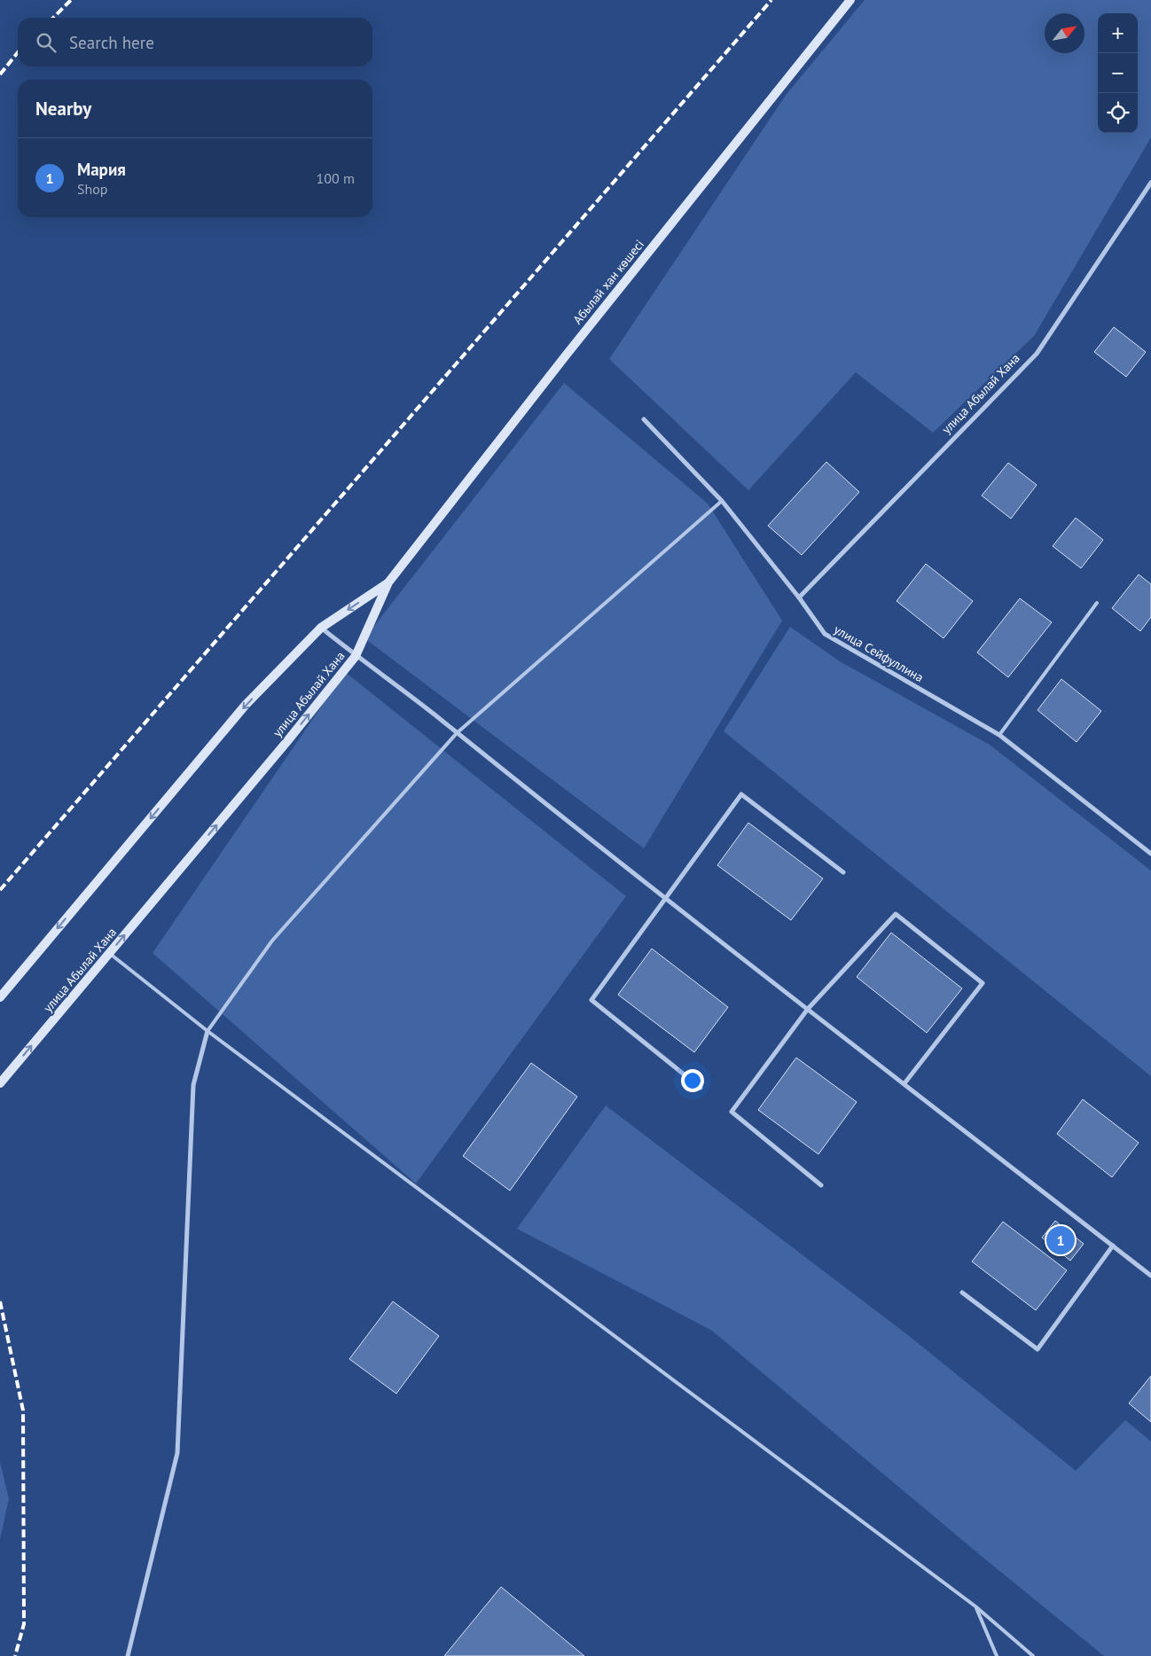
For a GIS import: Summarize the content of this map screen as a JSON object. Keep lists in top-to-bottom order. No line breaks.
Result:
{"streets":{"main road":["Абылай хан көшесі","улица Абылай Хана"],"street":["улица Сейфуллина"]},"crossings":[["Абылай хан көшесі","улица Абылай Хана"],["улица Абылай Хана","улица Сейфуллина"]],"north":"top right","page":{"map_buttons":["+","−"],"search":"Search here","heading":"Nearby","list":[{"mark":"1","name":"Мария","note":"Shop","value":"100 m"}],"pins":"1"}}
